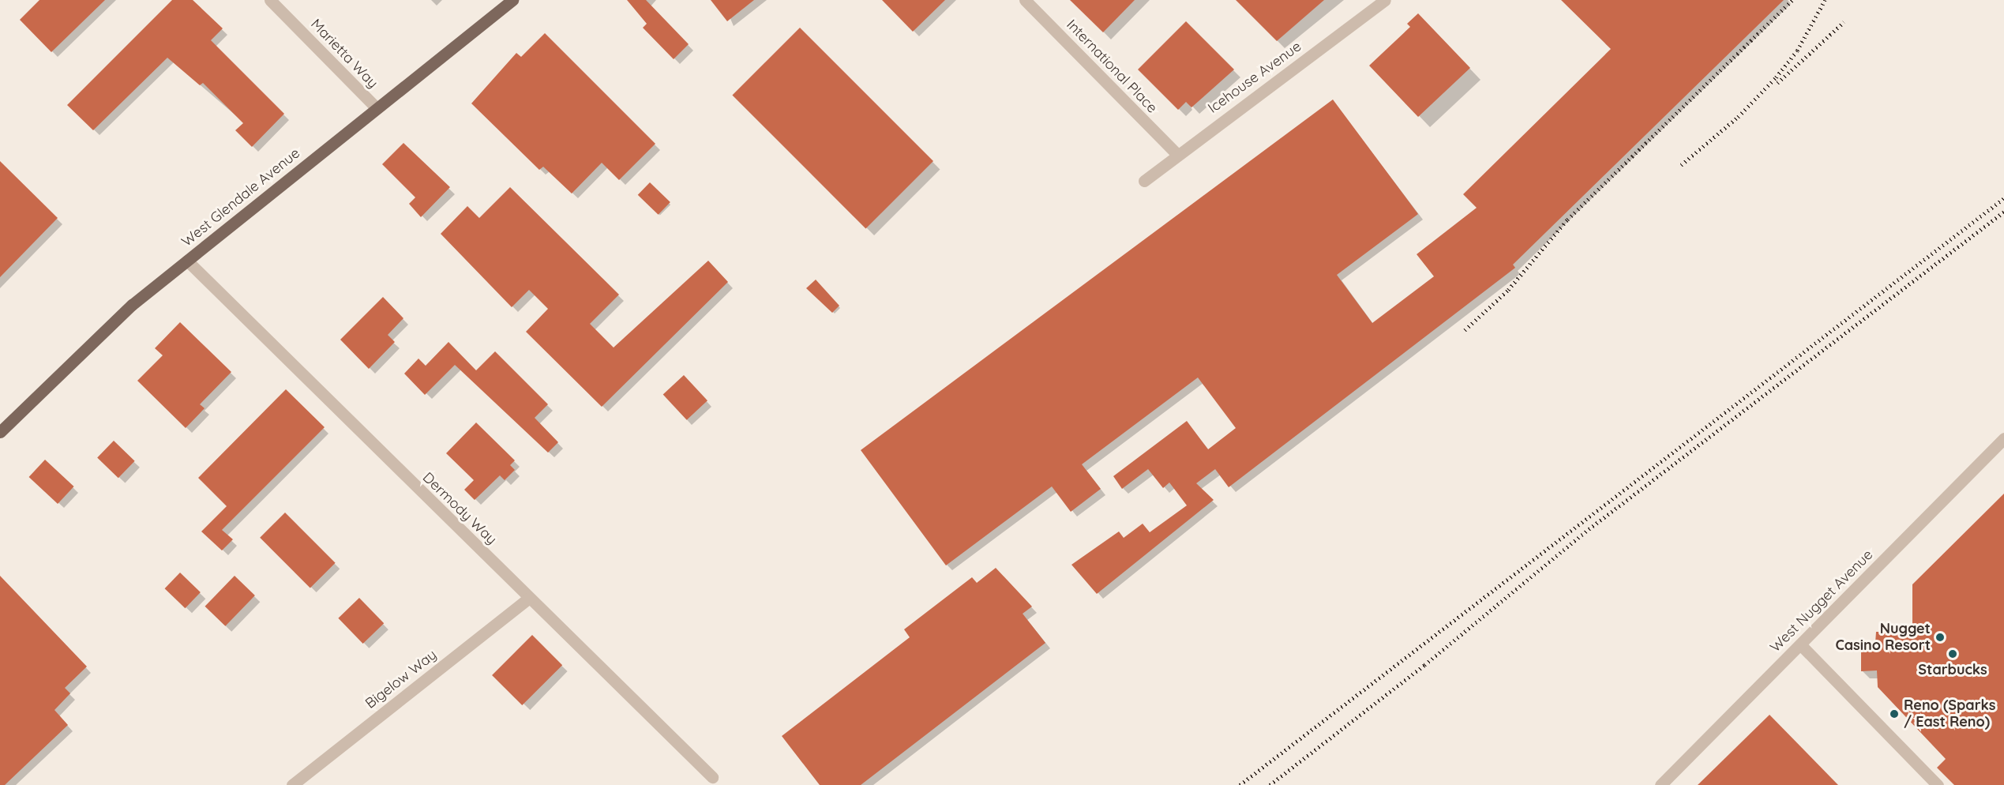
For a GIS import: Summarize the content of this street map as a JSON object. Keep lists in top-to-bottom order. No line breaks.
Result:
{"streets":{"main road":["West Glendale Avenue"],"street":["Marietta Way","International Place","Icehouse Avenue","Dermody Way","West Nugget Avenue","Bigelow Way"]},"crossings":[["Marietta Way","West Glendale Avenue"],["International Place","Icehouse Avenue"],["West Glendale Avenue","Dermody Way"],["Dermody Way","Bigelow Way"]],"places":["Nugget Casino Resort","Starbucks","Reno (Sparks / East Reno)"]}
